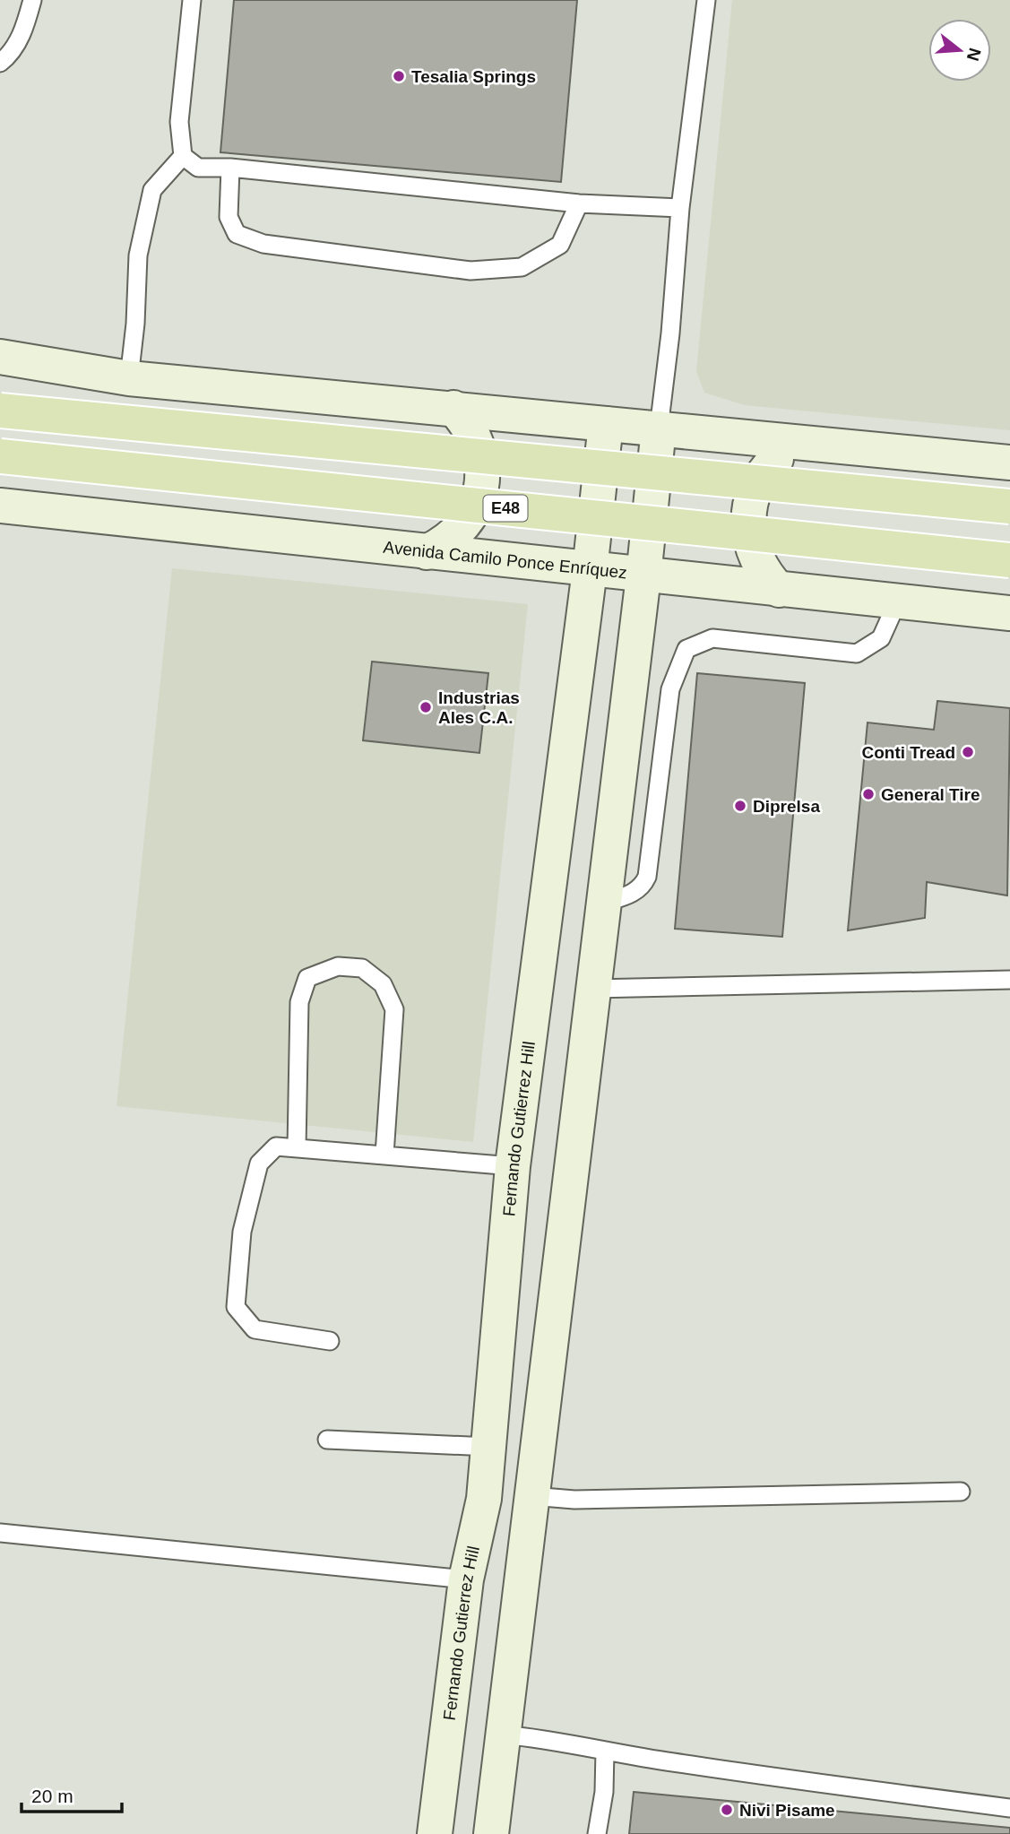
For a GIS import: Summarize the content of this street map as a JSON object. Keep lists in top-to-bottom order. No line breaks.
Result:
{"streets":{"main road":["E48"],"street":["Avenida Camilo Ponce Enríquez","Fernando Gutierrez Hill"]},"crossings":[["Avenida Camilo Ponce Enríquez","Fernando Gutierrez Hill"]],"places":["Tesalia Springs","Industrias Ales C.A.","Conti Tread","General Tire","Diprelsa","Nivi Pisame"],"scale_bar":"20 m","north":"right"}
